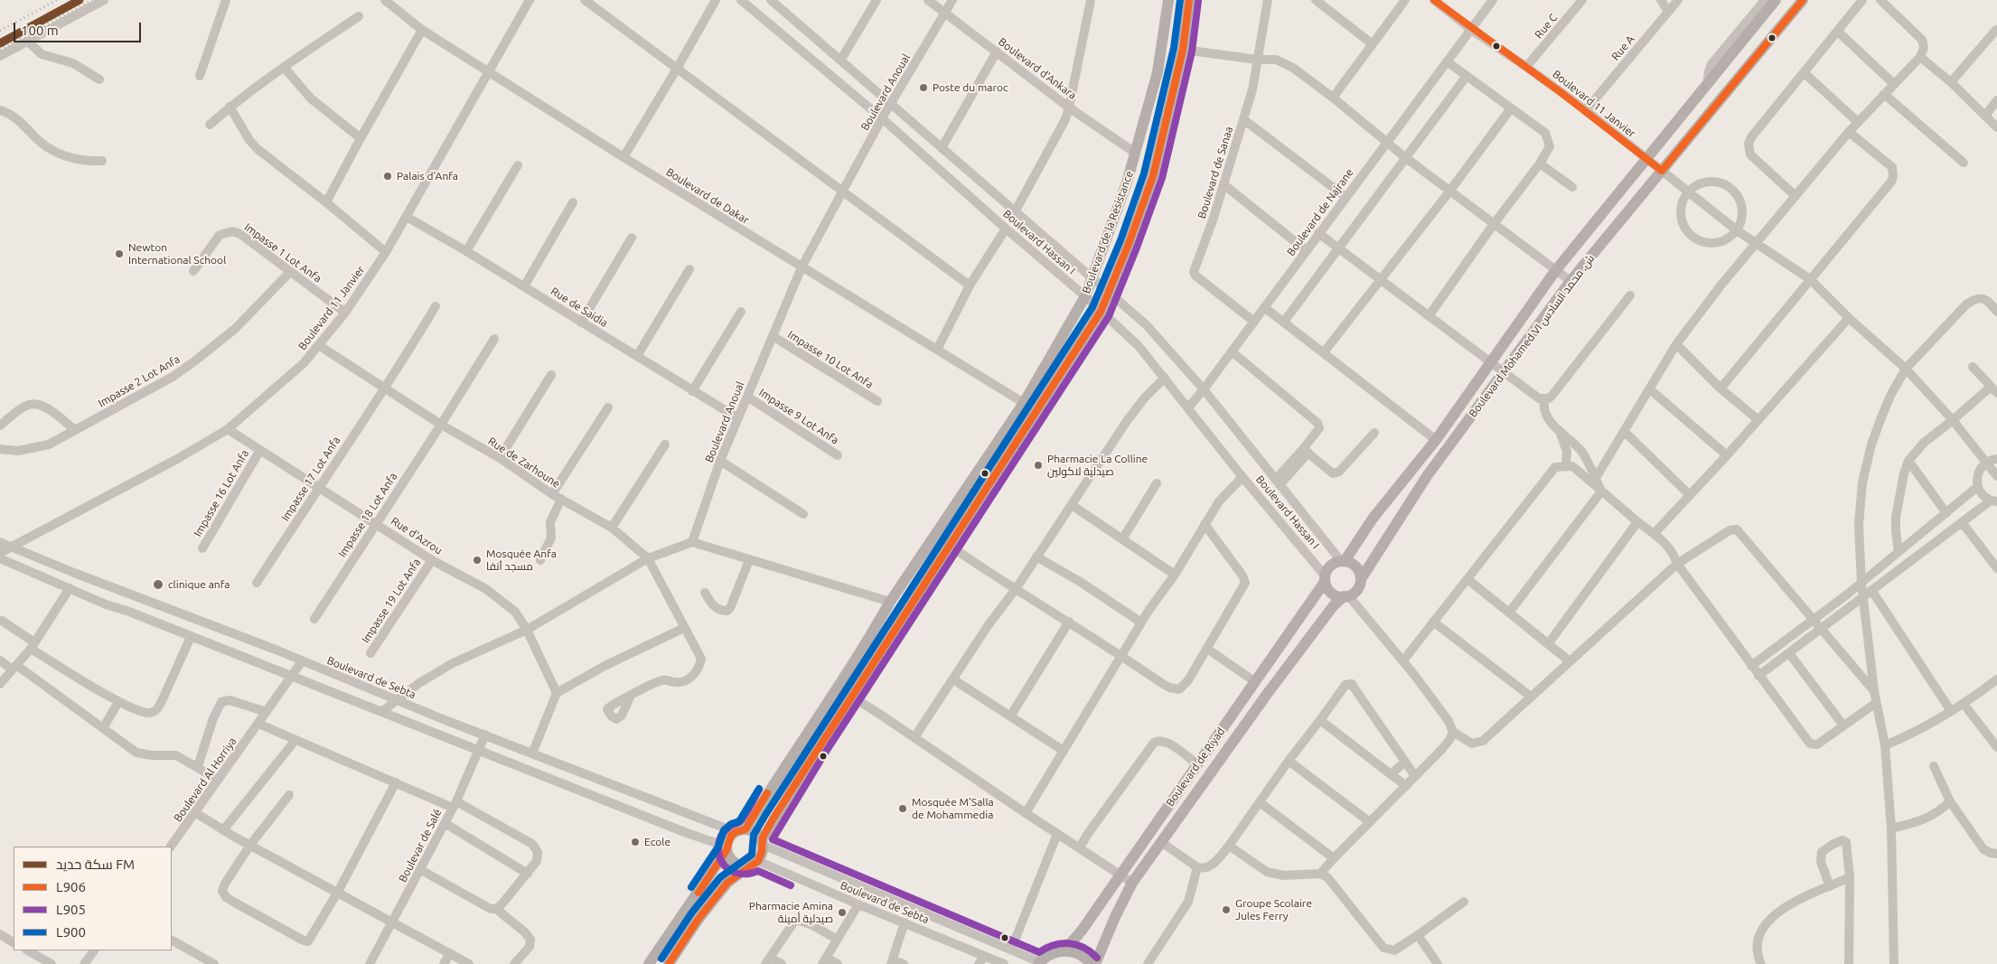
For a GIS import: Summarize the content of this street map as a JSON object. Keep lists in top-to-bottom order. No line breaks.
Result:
{"streets":{"main road":["Boulevard de la Resistance","Boulevard Mohamed VI ش. محمد السادس","Boulevard de Riyad"],"street":["Rue C","Rue A","Boulevard d'Ankara","Boulevard Anoual","Boulevard 11 Janvier","Boulevard de Sanaa","Boulevard de Dakar","Boulevard de Najrane","Boulevard Hassan I","Impasse 1 Lot Anfa","Rue de Saidia","Impasse 10 Lot Anfa","Impasse 2 Lot Anfa","Impasse 9 Lot Anfa","Rue de Zarhoune","Impasse 17 Lot Anfa","Impasse 16 Lot Anfa","Impasse 18 Lot Anfa","Rue d'Azrou","Impasse 19 Lot Anfa","Boulevard de Sebta","Boulevard Al Horriya","Boulevar de Salé"]},"crossings":[["Rue C","Boulevard 11 Janvier"],["Rue A","Boulevard 11 Janvier"],["Boulevard d'Ankara","Boulevard Anoual"],["Boulevard d'Ankara","Boulevard de la Resistance"],["Boulevard Anoual","Boulevard de Dakar"],["Boulevard Anoual","Boulevard Hassan I"],["Boulevard Anoual","Rue de Saidia"],["Boulevard Anoual","Impasse 10 Lot Anfa"],["Boulevard Anoual","Impasse 9 Lot Anfa"],["Boulevard 11 Janvier","Boulevard de Dakar"],["Boulevard 11 Janvier","Boulevard de Najrane"],["Boulevard 11 Janvier","Impasse 1 Lot Anfa"],["Boulevard 11 Janvier","Rue de Saidia"],["Boulevard 11 Janvier","Boulevard Mohamed VI ش. محمد السادس"],["Boulevard 11 Janvier","Rue de Zarhoune"],["Boulevard 11 Janvier","Rue d'Azrou"],["Boulevard 11 Janvier","Boulevard de Sebta"],["Boulevard de Sanaa","Boulevard de Najrane"],["Boulevard de Dakar","Boulevard de la Resistance"],["Boulevard de Najrane","Boulevard Hassan I"],["Boulevard de la Resistance","Boulevard Hassan I"],["Boulevard de la Resistance","Boulevard de Sebta"],["Boulevard Hassan I","Boulevard Mohamed VI ش. محمد السادس"],["Boulevard Hassan I","Boulevard de Riyad"],["Impasse 1 Lot Anfa","Impasse 2 Lot Anfa"],["Boulevard Mohamed VI ش. محمد السادس","Boulevard de Riyad"],["Rue de Zarhoune","Impasse 17 Lot Anfa"],["Rue de Zarhoune","Impasse 18 Lot Anfa"],["Impasse 17 Lot Anfa","Rue d'Azrou"],["Impasse 16 Lot Anfa","Rue d'Azrou"],["Impasse 18 Lot Anfa","Rue d'Azrou"],["Rue d'Azrou","Impasse 19 Lot Anfa"],["Boulevard de Sebta","Boulevard Al Horriya"],["Boulevard de Sebta","Boulevar de Salé"]],"places":["Poste du maroc","Palais d'Anfa","Newton International School","Pharmacie La Colline صيدلية لاكولين","Mosquée Anfa مسجد آنفا","clinique anfa","Mosquée M'Salla de Mohammedia","Ecole","Groupe Scolaire Jules Ferry","Pharmacie Amina صيدلية أمينة"],"lines":["rail line FM","transit line L906","transit line L900","transit line L905"],"legend":["سكة حديد FM","L906","L905","L900"],"scale_bar":"100 m"}
